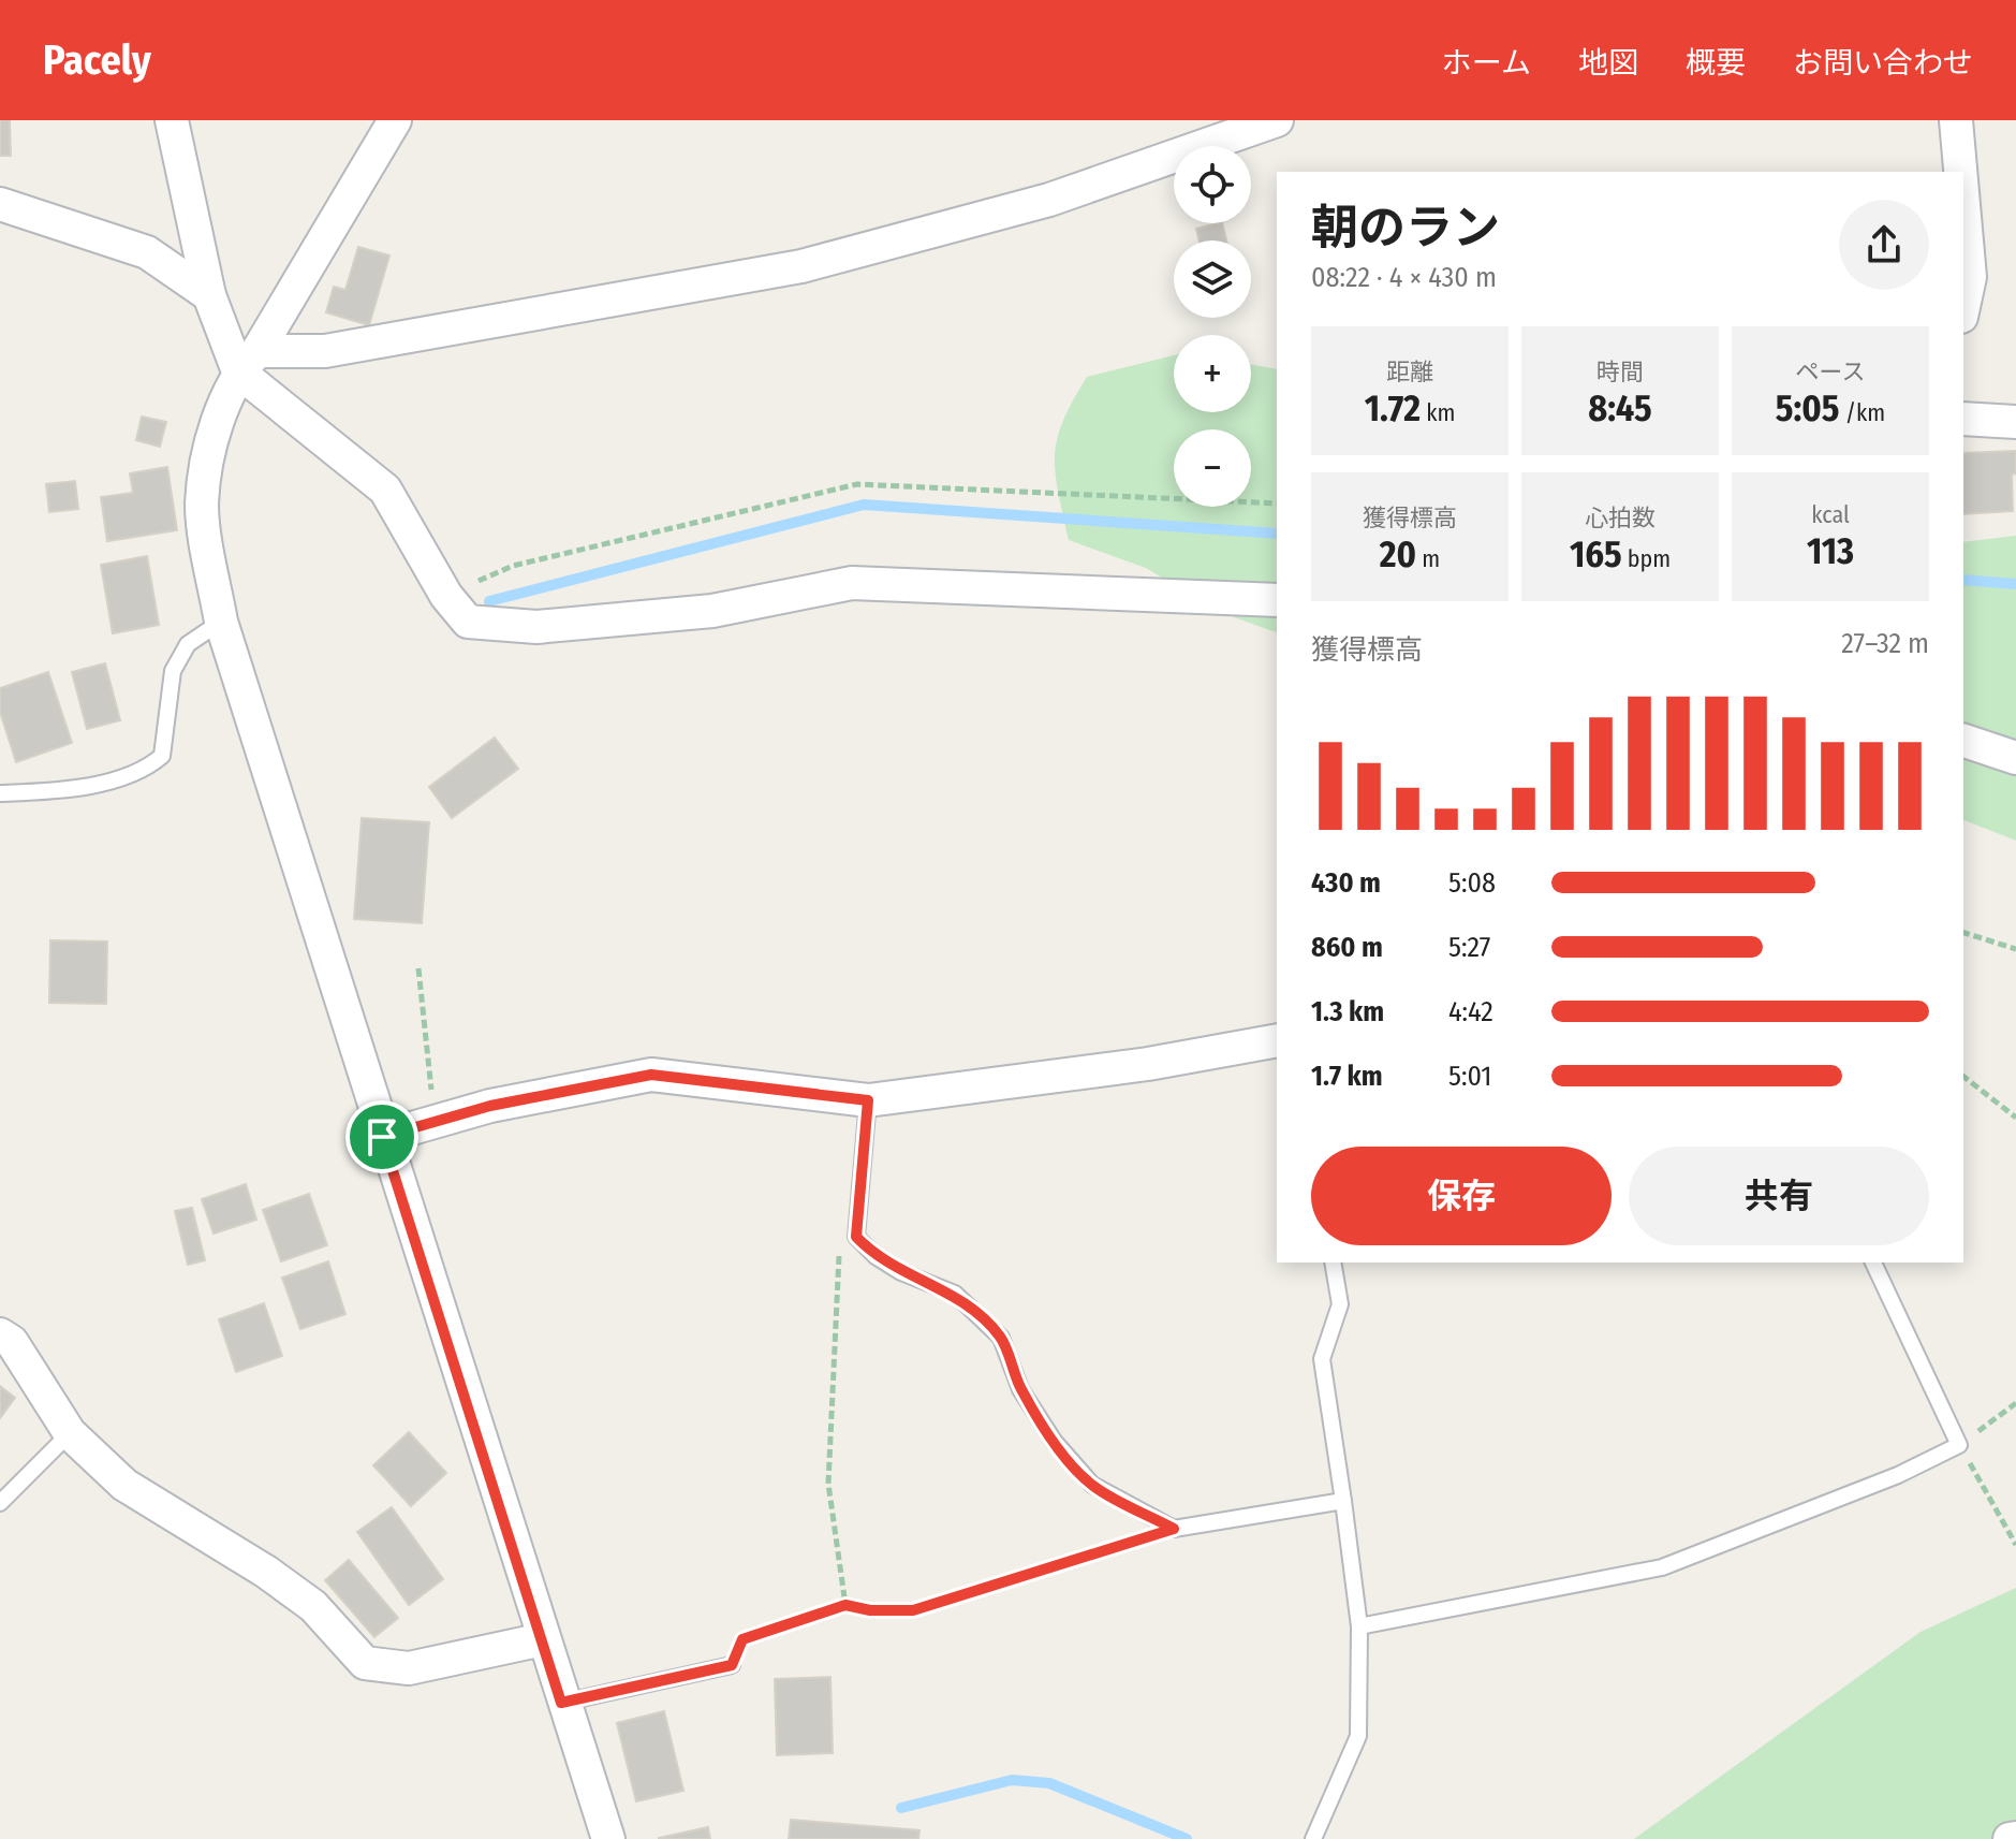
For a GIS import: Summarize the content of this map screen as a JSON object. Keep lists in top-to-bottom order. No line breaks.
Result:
{"page":{"header":"Pacely","nav":["ホーム","地図","概要","お問い合わせ"],"map_buttons":["+","−"],"heading":["朝のラン","08:22 · 4 × 430 m"],"stats":[["距離","1.72 km"],["時間","8:45"],["ペース","5:05 /km"],["獲得標高","20 m"],["心拍数","165 bpm"],["kcal","113"]],"chart":["獲得標高","27–32 m"],"list":[{"name":"430 m","note":"5:08"},{"name":"860 m","note":"5:27"},{"name":"1.3 km","note":"4:42"},{"name":"1.7 km","note":"5:01"}],"buttons":["保存","共有"]}}
